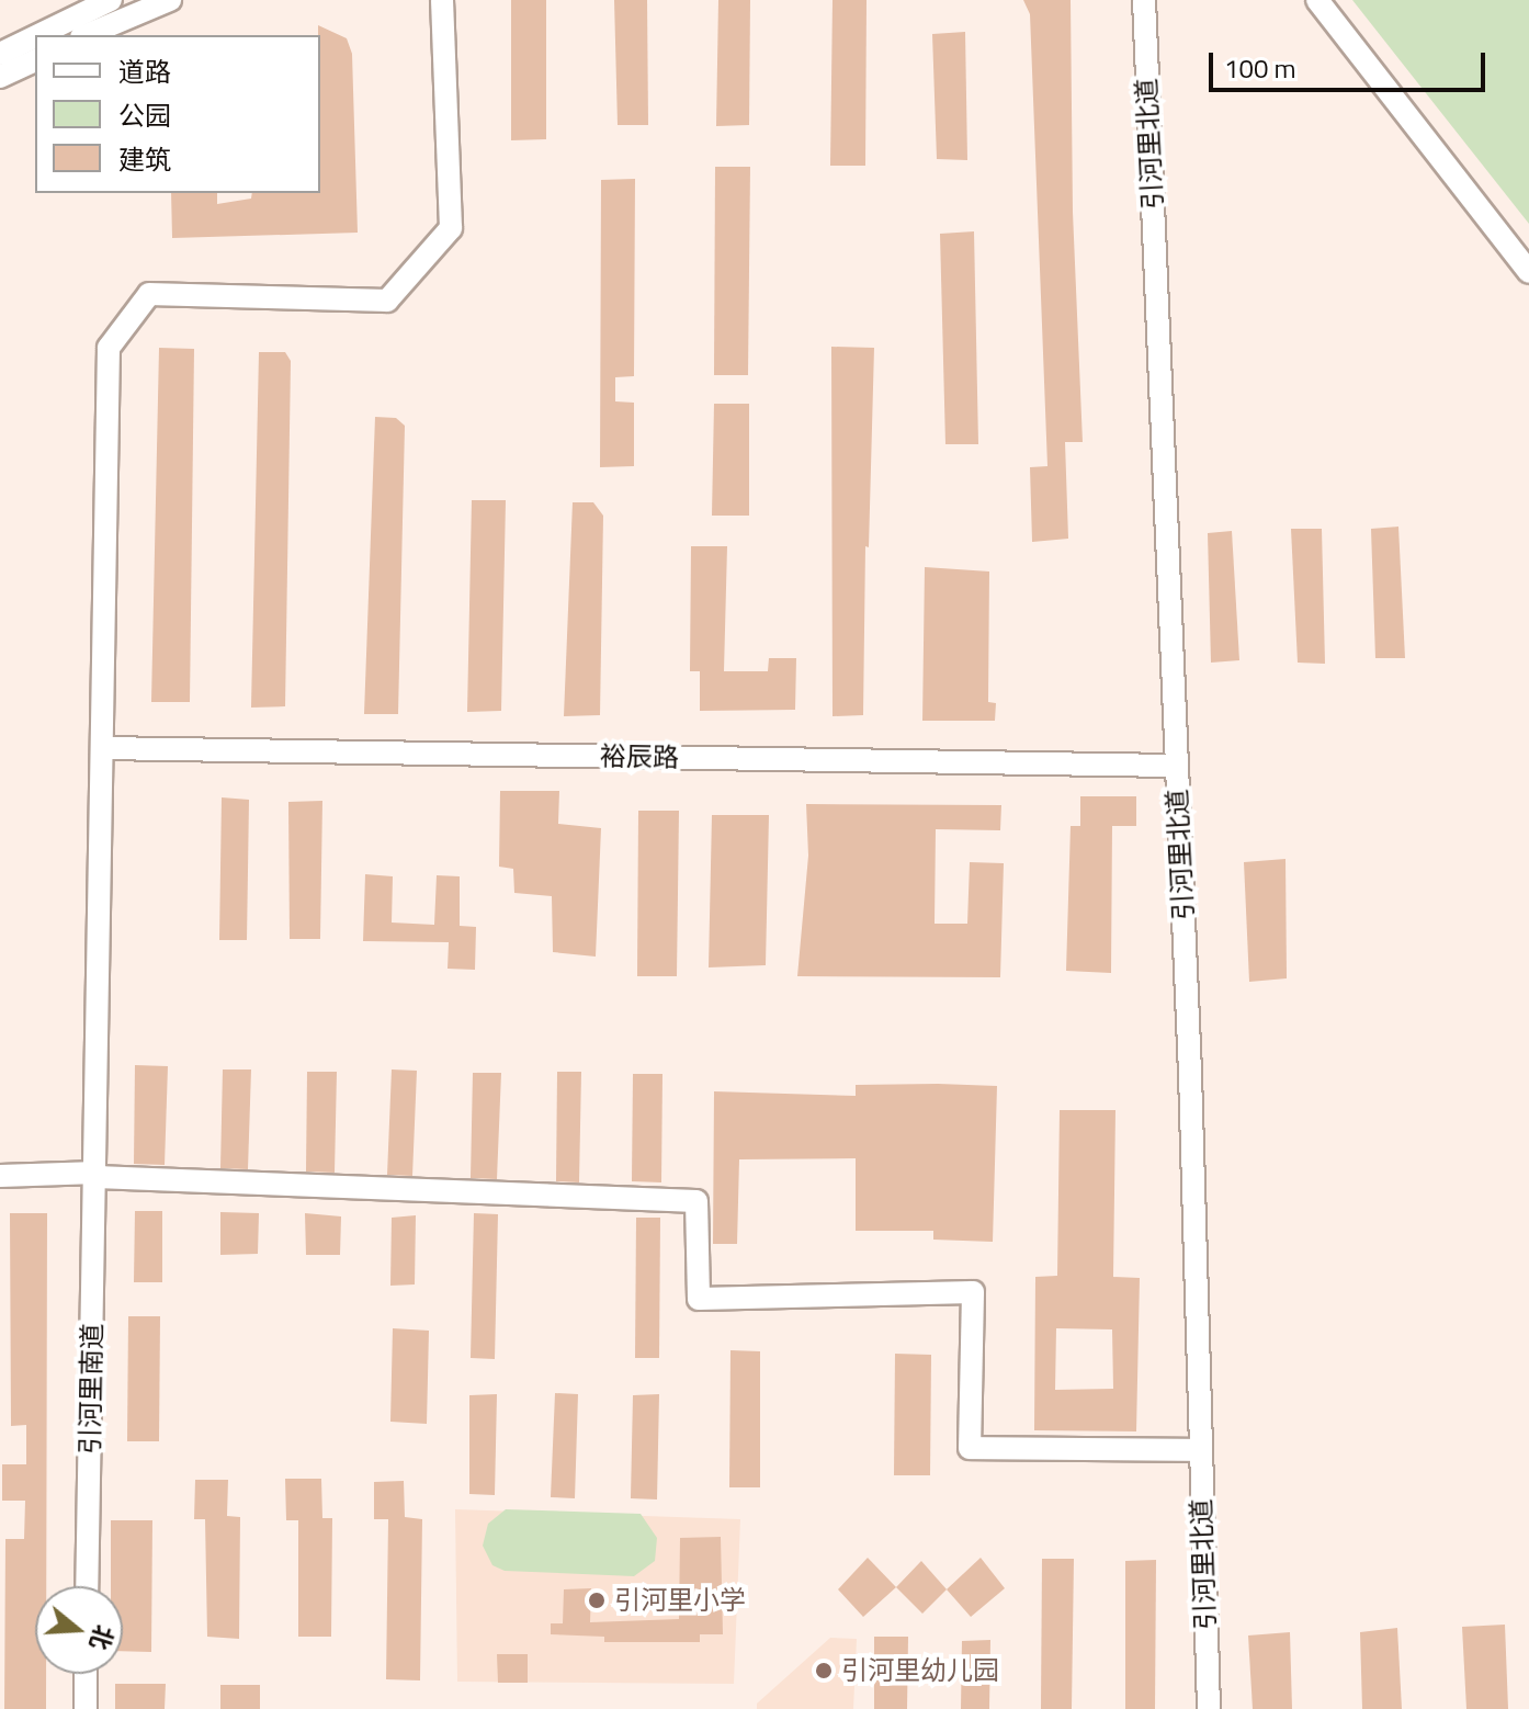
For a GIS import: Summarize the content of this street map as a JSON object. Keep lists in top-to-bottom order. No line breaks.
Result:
{"streets":{"street":["引河里北道","裕辰路","引河里南道"]},"crossings":[["引河里北道","裕辰路"],["裕辰路","引河里南道"]],"places":["引河里小学","引河里幼儿园"],"legend":["道路","公园","建筑"],"scale_bar":"100 m","north":"right"}
